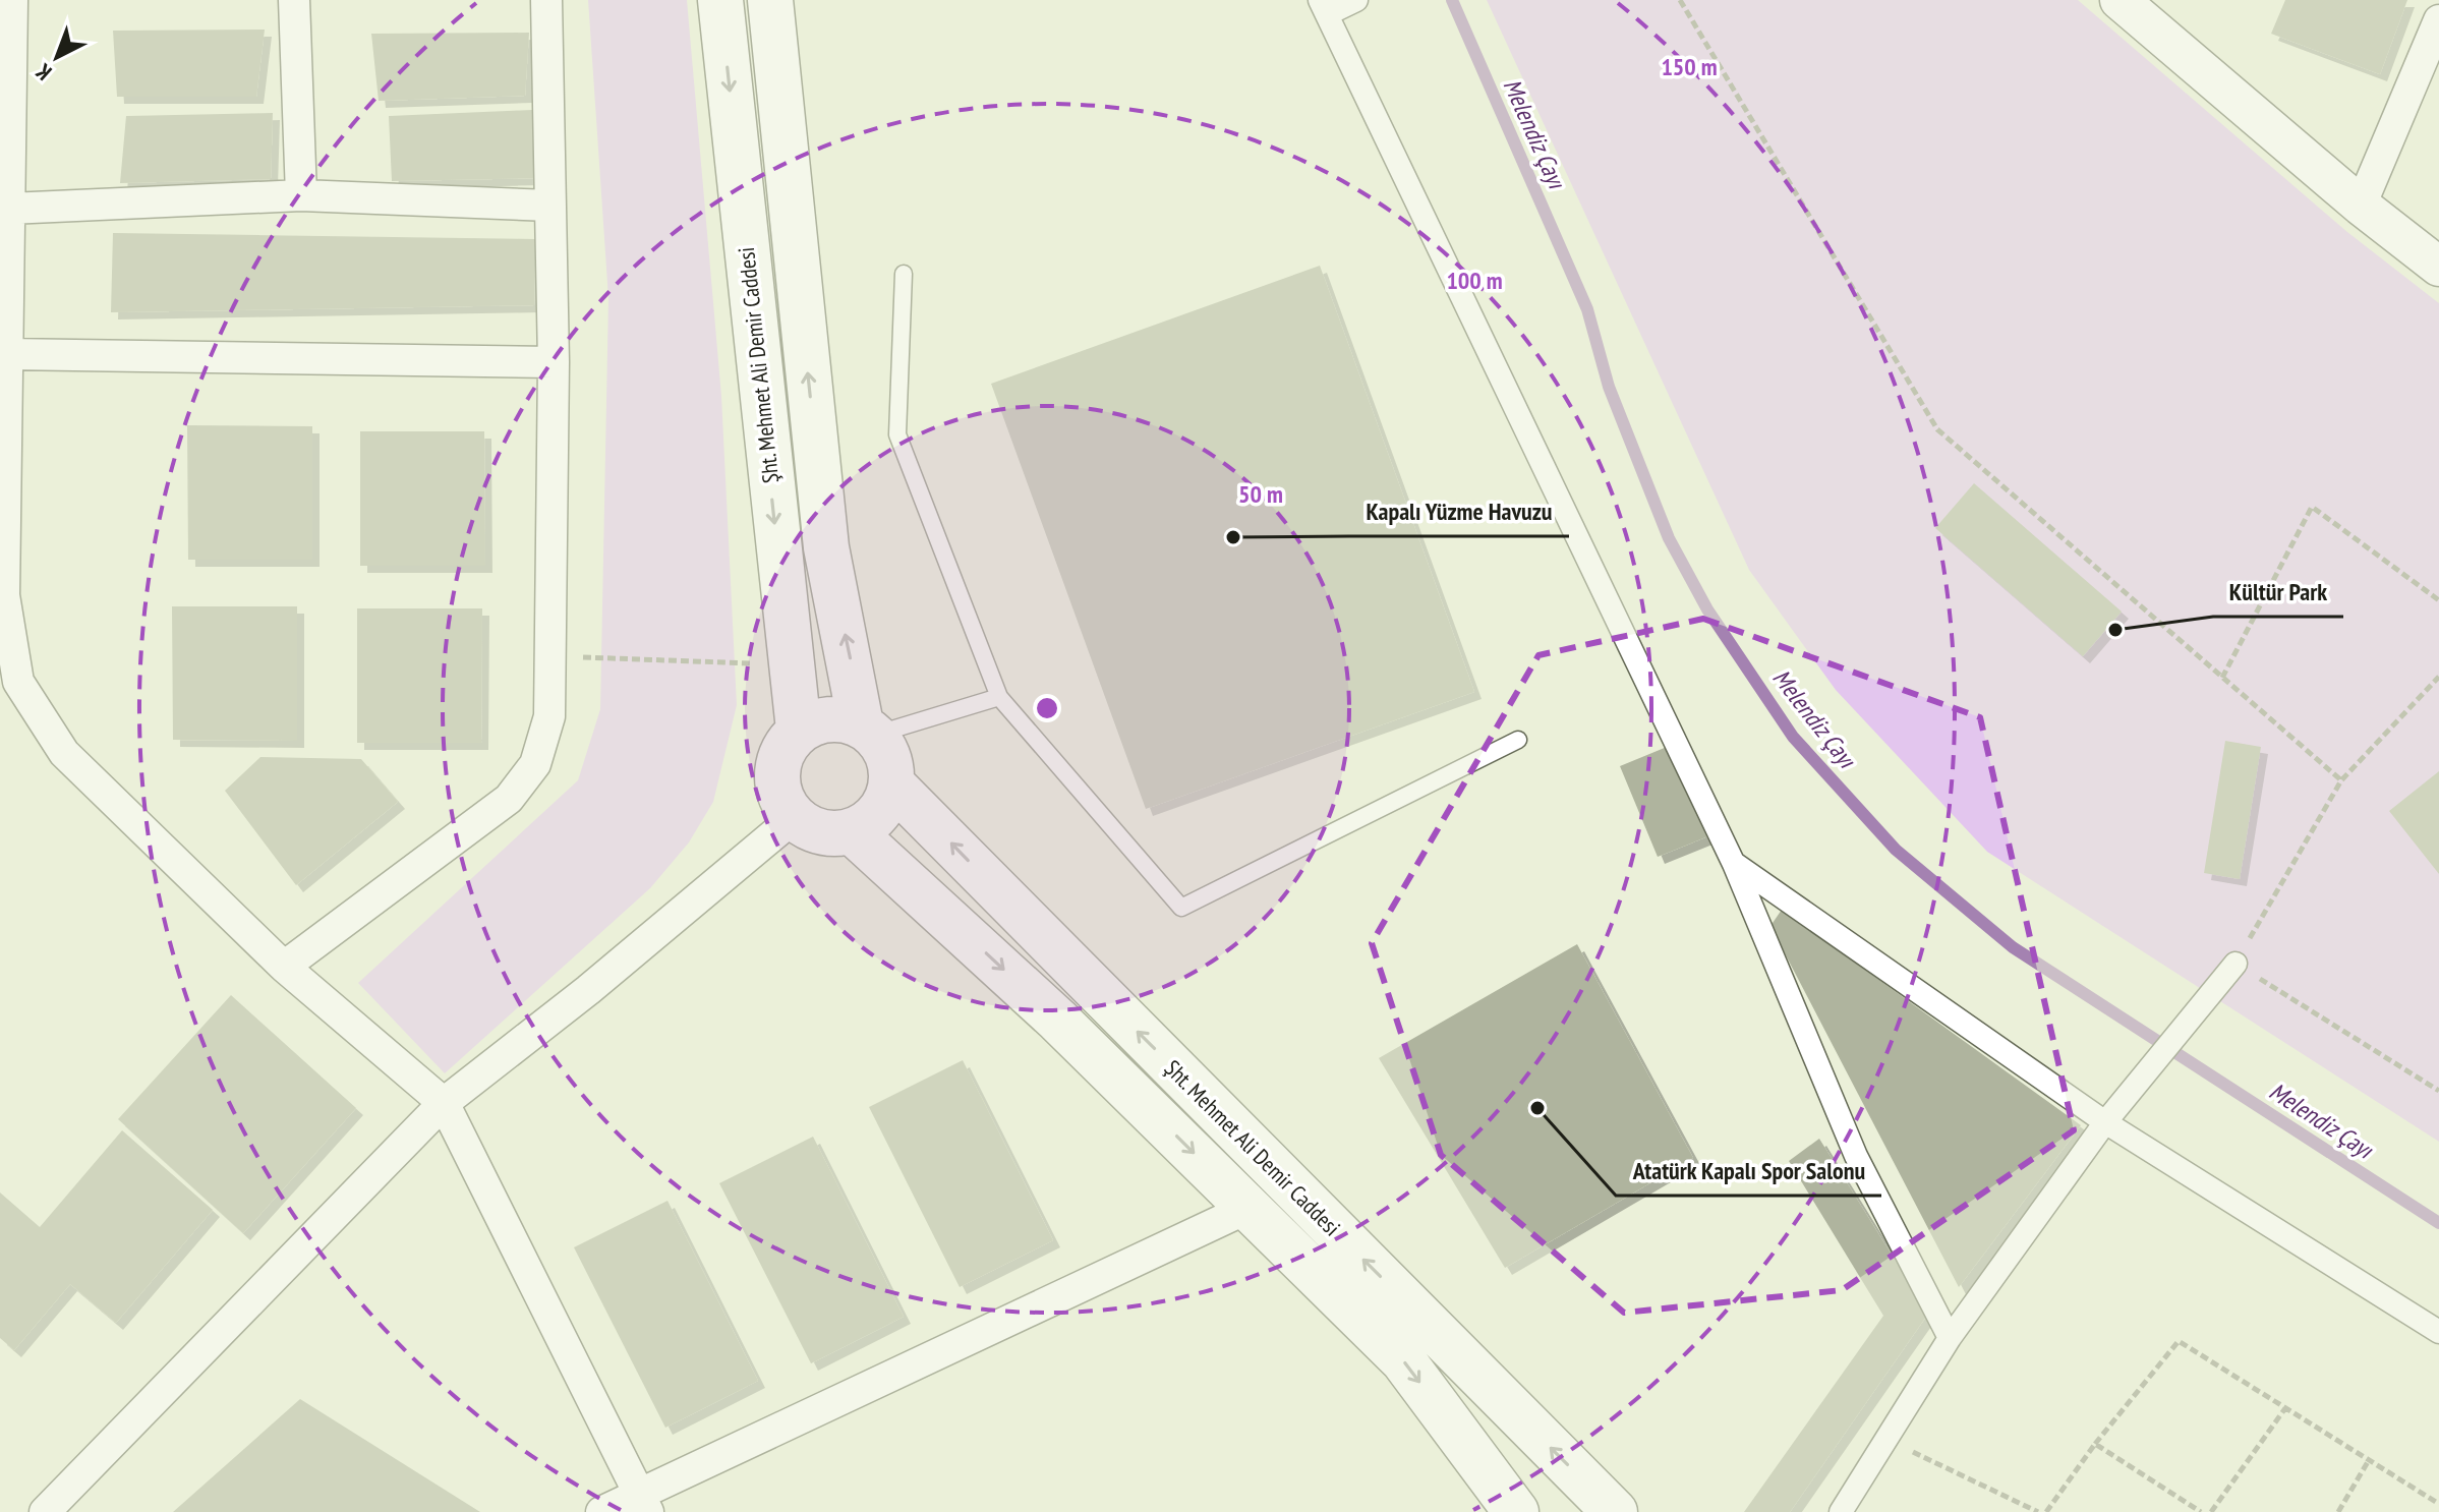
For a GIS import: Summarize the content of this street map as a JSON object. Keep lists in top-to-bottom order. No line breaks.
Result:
{"streets":{"main road":["Şht. Mehmet Ali Demir Caddesi"]},"water":["Melendiz Çayı"],"places":["Kapalı Yüzme Havuzu","Kültür Park","Atatürk Kapalı Spor Salonu"],"north":"bottom left","rings":["150 m","100 m","50 m"]}
